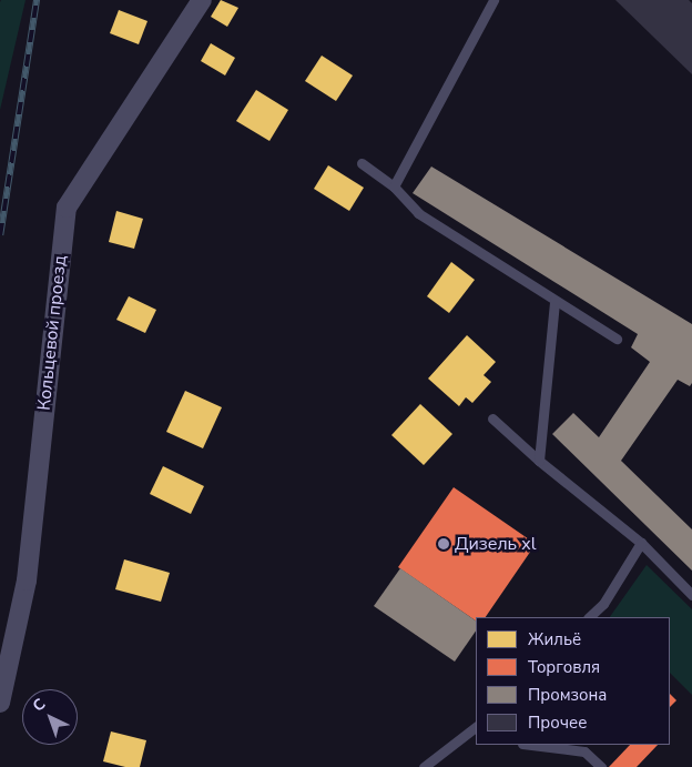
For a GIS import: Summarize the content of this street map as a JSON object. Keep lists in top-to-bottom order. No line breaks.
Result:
{"streets":{"street":["Кольцевой проезд"]},"places":["Дизель xl"],"legend":["Жильё","Торговля","Промзона","Прочее"],"north":"top left"}
